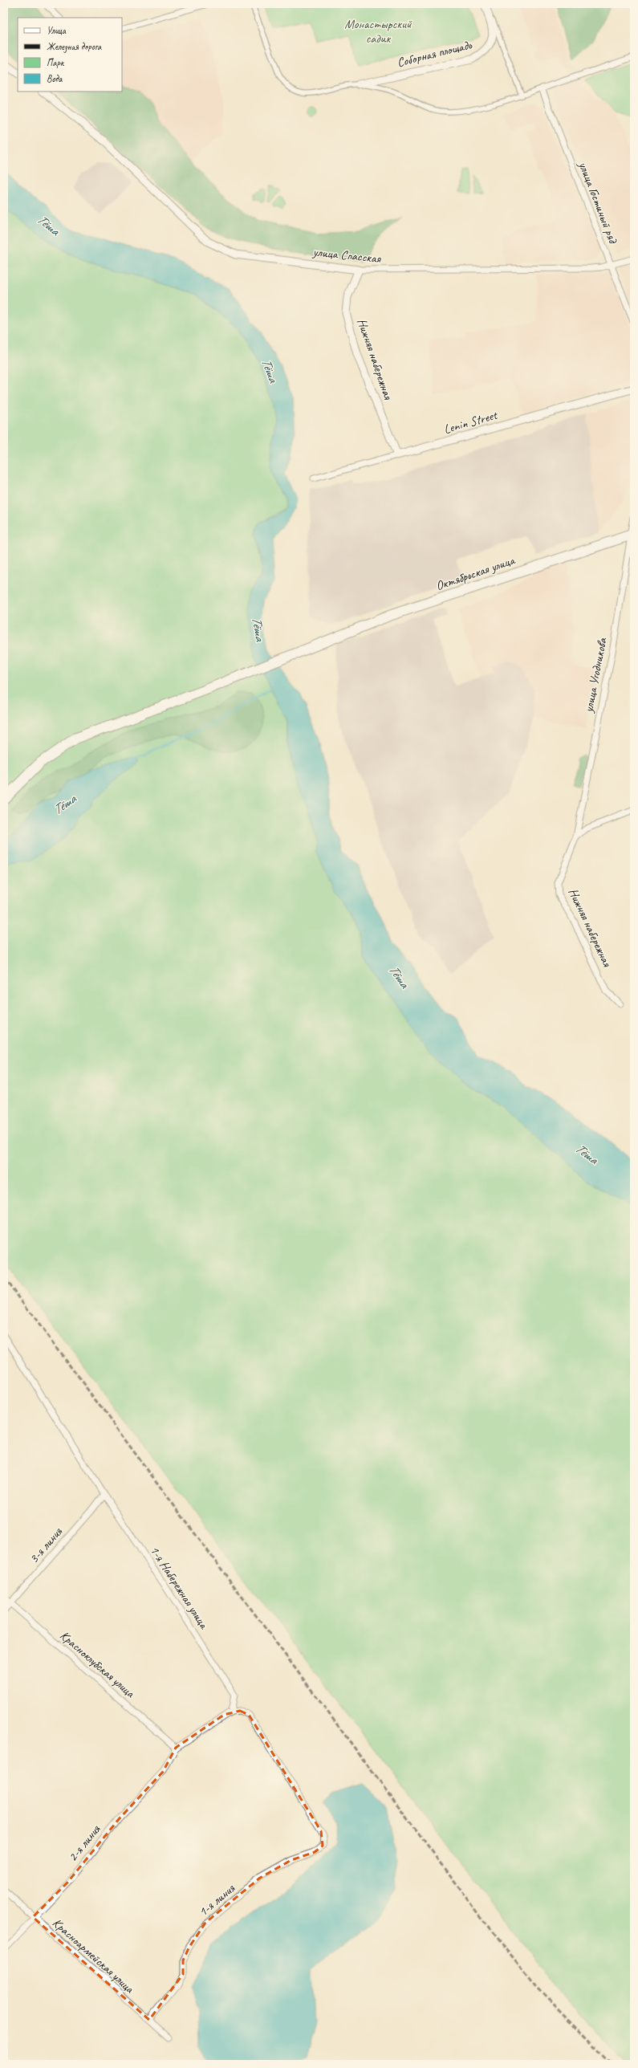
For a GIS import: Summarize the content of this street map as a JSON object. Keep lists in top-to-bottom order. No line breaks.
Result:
{"streets":{"main road":["Октябрьская улица"],"street":["Соборная площадь","улица Гостиный ряд","улица Спасская","Нижняя набережная","Lenin Street","улица Угодникова","3-я линия","1-я Набережная улица","Красноклубская улица","2-я линия","1-я линия","Красноармейская улица"]},"crossings":[["Соборная площадь","улица Гостиный ряд"],["улица Гостиный ряд","улица Спасская"],["улица Спасская","Нижняя набережная"],["Нижняя набережная","Lenin Street"],["Нижняя набережная","улица Угодникова"],["Октябрьская улица","улица Угодникова"],["3-я линия","1-я Набережная улица"],["3-я линия","Красноклубская улица"],["1-я Набережная улица","1-я линия"],["Красноклубская улица","2-я линия"],["2-я линия","Красноармейская улица"],["1-я линия","Красноармейская улица"]],"water":["Тёша"],"parks":["Монастырский садик"],"legend":["Улица","Железная дорога","Парк","Вода"]}
